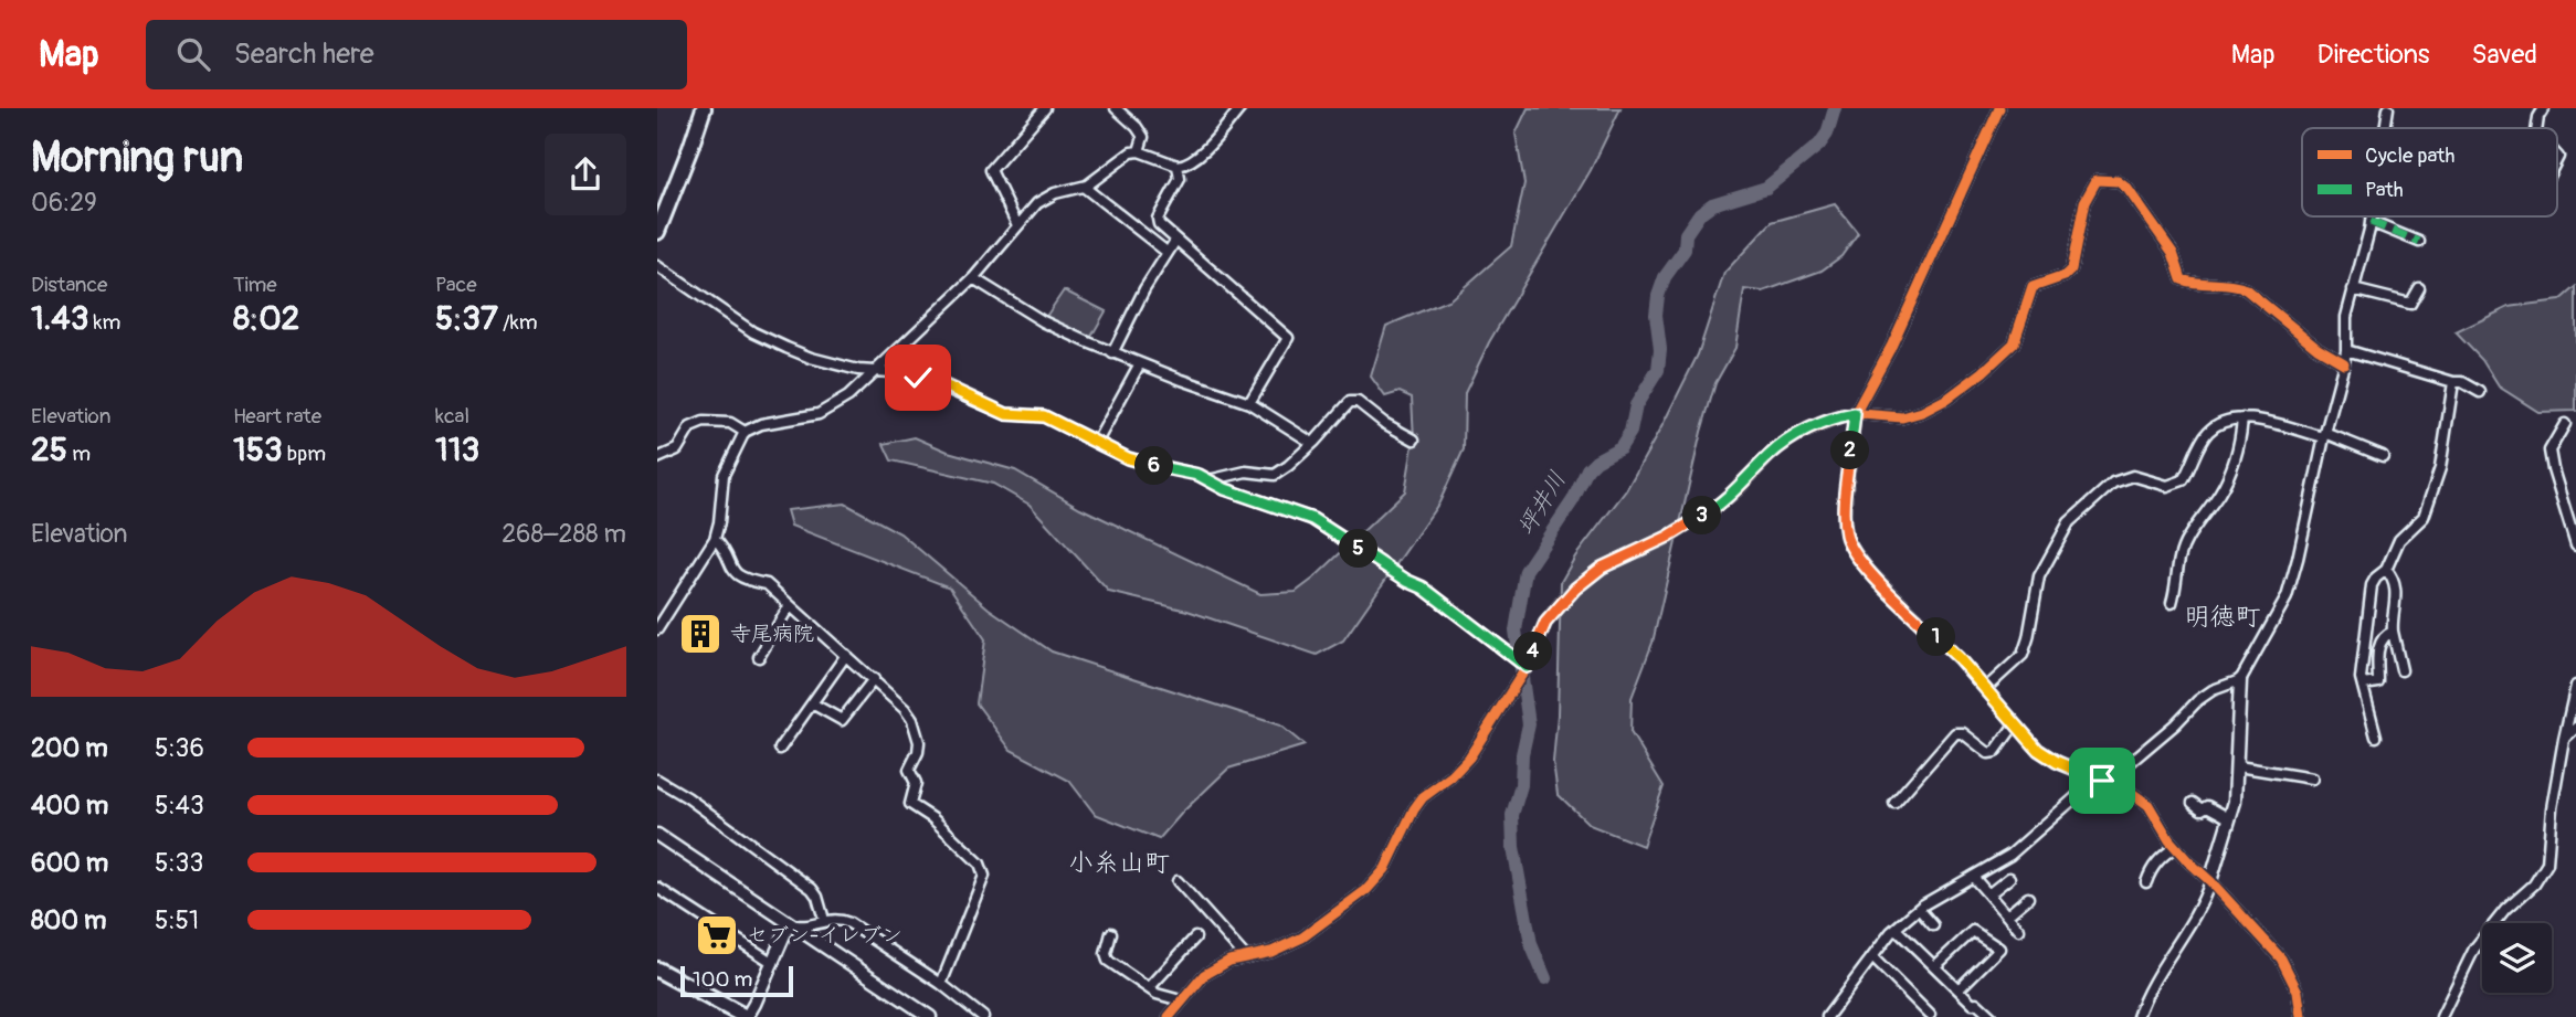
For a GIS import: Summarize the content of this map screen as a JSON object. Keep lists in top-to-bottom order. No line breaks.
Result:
{"districts":["明徳町","小糸山町"],"water":["坪井川"],"places":{"building":["寺尾病院"],"supermarket":["セブン-イレブン"]},"legend":["Cycle path","Path"],"scale_bar":"100 m","page":{"header":"Map","search":"Search here","nav":["Map","Directions","Saved"],"heading":["Morning run","06:29"],"stats":[["Distance","1.43 km"],["Time","8:02"],["Pace","5:37 /km"],["Elevation","25 m"],["Heart rate","153 bpm"],["kcal","113"]],"pins":["2","6","3","5","1","4"],"chart":["Elevation","268–288 m"],"list":[{"name":"200 m","note":"5:36"},{"name":"400 m","note":"5:43"},{"name":"600 m","note":"5:33"},{"name":"800 m","note":"5:51"}],"scale":"100 m"}}
